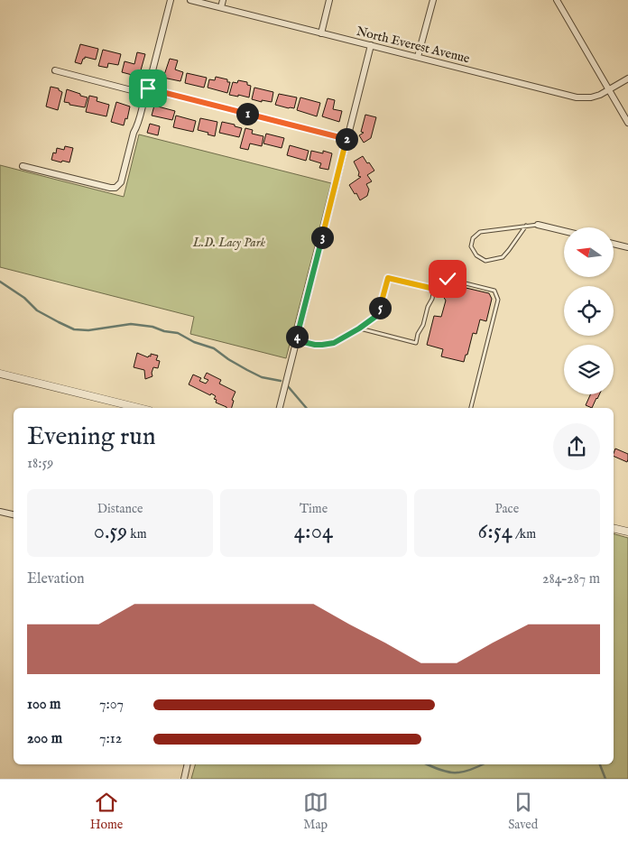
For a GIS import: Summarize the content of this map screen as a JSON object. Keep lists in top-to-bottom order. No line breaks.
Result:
{"streets":{"street":["North Everest Avenue"]},"parks":["L.D. Lacy Park"],"north":"left","page":{"pins":["1","2","3","5","4"],"heading":["Evening run","18:59"],"stats":[["Distance","0.59 km"],["Time","4:04"],["Pace","6:54 /km"]],"chart":["Elevation","284–287 m"],"list":[{"name":"100 m","note":"7:07"},{"name":"200 m","note":"7:12"}],"tabs":["Home","Map","Saved"]}}
